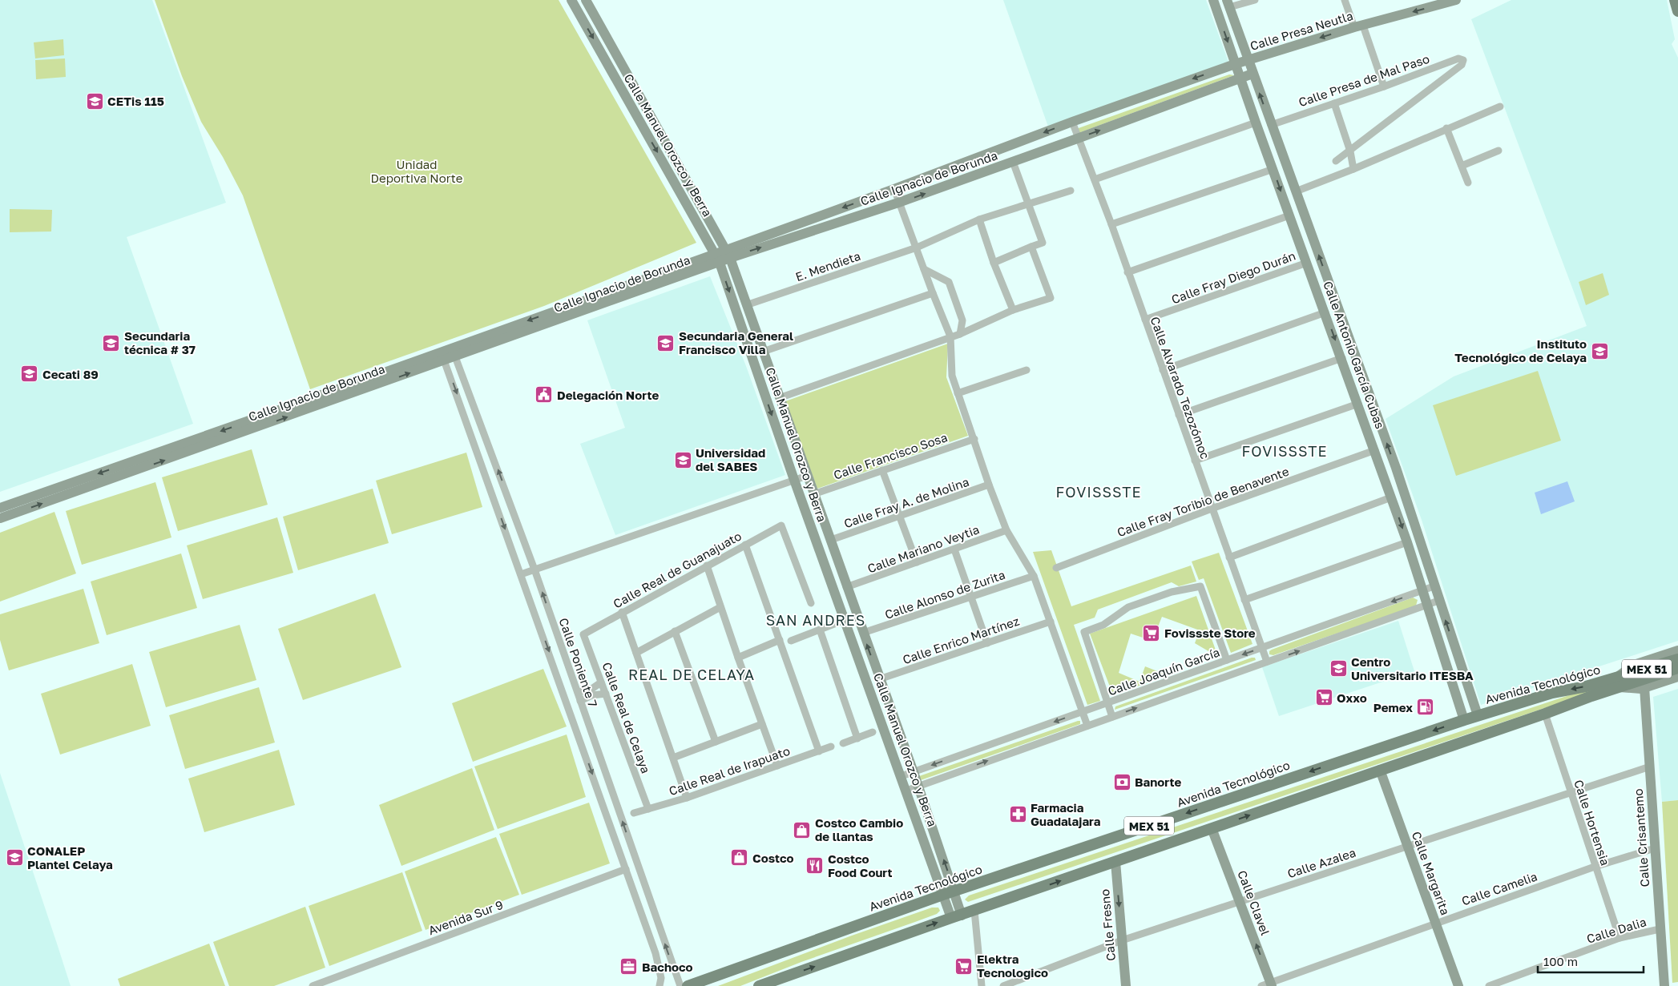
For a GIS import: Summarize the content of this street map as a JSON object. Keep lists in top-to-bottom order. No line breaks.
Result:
{"streets":{"main road":["MEX 51","Avenida Tecnológico"],"street":["Calle Presa Neutla","Calle Presa de Mal Paso","Calle Manuel Orozco y Berra","Calle Ignacio de Borunda","E. Mendieta","Calle Fray Diego Durán","Calle Antonio García Cubas","Calle Alvarado Tezozómoc","Calle Francisco Sosa","Calle Fray Toribio de Benavente","Calle Fray A. de Molina","Calle Mariano Veytia","Calle Real de Guanajuato","Calle Alonso de Zurita","Calle Enrico Martínez","Calle Poniente 7","Calle Joaquín García","Calle Real de Celaya","Calle Real de Irapuato","Calle Hortensia","Calle Crisantemo","Calle Azalea","Calle Margarita","Calle Camelia","Calle Clavel","Avenida Sur 9","Calle Fresno","Calle Dalia"]},"crossings":[["Calle Presa Neutla","Calle Ignacio de Borunda"],["Calle Presa Neutla","Calle Antonio García Cubas"],["Calle Presa de Mal Paso","Calle Antonio García Cubas"],["Calle Manuel Orozco y Berra","Calle Ignacio de Borunda"],["Calle Manuel Orozco y Berra","E. Mendieta"],["Calle Manuel Orozco y Berra","Calle Francisco Sosa"],["Calle Manuel Orozco y Berra","Calle Fray A. de Molina"],["Calle Manuel Orozco y Berra","Calle Mariano Veytia"],["Calle Manuel Orozco y Berra","Calle Alonso de Zurita"],["Calle Manuel Orozco y Berra","Calle Enrico Martínez"],["Calle Manuel Orozco y Berra","Calle Joaquín García"],["Calle Manuel Orozco y Berra","Avenida Tecnológico"],["Calle Ignacio de Borunda","Calle Antonio García Cubas"],["Calle Ignacio de Borunda","Calle Alvarado Tezozómoc"],["Calle Ignacio de Borunda","Calle Poniente 7"],["Calle Fray Diego Durán","Calle Antonio García Cubas"],["Calle Fray Diego Durán","Calle Alvarado Tezozómoc"],["Calle Antonio García Cubas","Calle Fray Toribio de Benavente"],["Calle Antonio García Cubas","Calle Joaquín García"],["Calle Antonio García Cubas","Avenida Tecnológico"],["Calle Alvarado Tezozómoc","Calle Fray Toribio de Benavente"],["Calle Alvarado Tezozómoc","Calle Joaquín García"],["Calle Real de Guanajuato","Calle Real de Celaya"],["Calle Poniente 7","Avenida Sur 9"],["Avenida Tecnológico","Calle Hortensia"],["Avenida Tecnológico","Calle Margarita"],["Avenida Tecnológico","Calle Clavel"],["Avenida Tecnológico","Calle Fresno"],["Calle Real de Celaya","Calle Real de Irapuato"],["Calle Hortensia","Calle Azalea"],["Calle Hortensia","Calle Camelia"],["Calle Hortensia","Calle Dalia"],["Calle Crisantemo","Calle Azalea"],["Calle Crisantemo","Calle Camelia"],["Calle Crisantemo","Calle Dalia"],["Calle Azalea","Calle Margarita"],["Calle Azalea","Calle Clavel"],["Calle Azalea","Calle Fresno"],["Calle Margarita","Calle Camelia"],["Calle Camelia","Calle Clavel"]],"one_way":["Calle Presa Neutla","Calle Clavel","Calle Fresno"],"districts":["FOVISSSTE","FOVISSSTE","SAN ANDRES","REAL DE CELAYA"],"parks":["Unidad Deportiva Norte"],"places":{"school or university":["CETis 115","Secundaria técnica # 37","Secundaria General Francisco Villa","Instituto Tecnológico de Celaya","Cecati 89","Universidad del SABES","Centro Universitario ITESBA","CONALEP Plantel Celaya"],"public building":["Delegación Norte"],"supermarket":["Fovissste Store","Oxxo","Elektra Tecnologico"],"fuel station":["Pemex"],"bank":["Banorte"],"pharmacy":["Farmacia Guadalajara"],"shop":["Costco Cambio de llantas","Costco"],"restaurant":["Costco Food Court"],"office":["Bachoco"]},"scale_bar":"100 m"}
